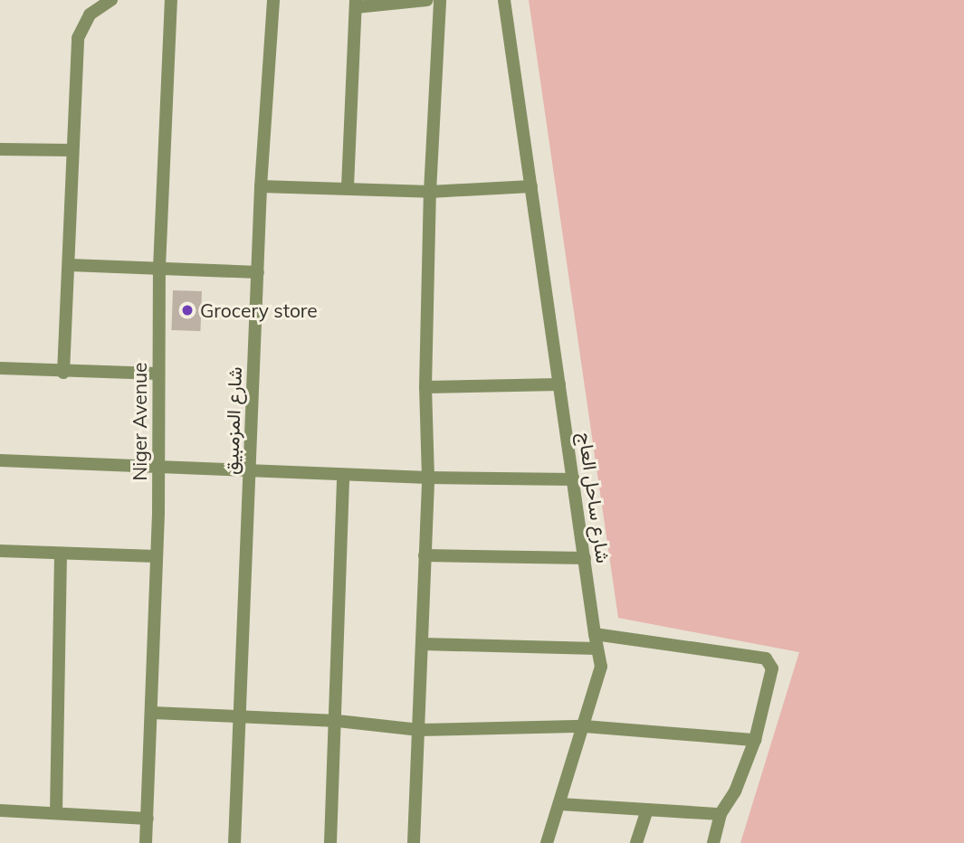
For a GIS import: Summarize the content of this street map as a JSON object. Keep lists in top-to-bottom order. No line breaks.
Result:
{"streets":{"street":["شارع المزمبيق","Niger Avenue","شارع ساحل العاج"]},"places":["Grocery store"]}
